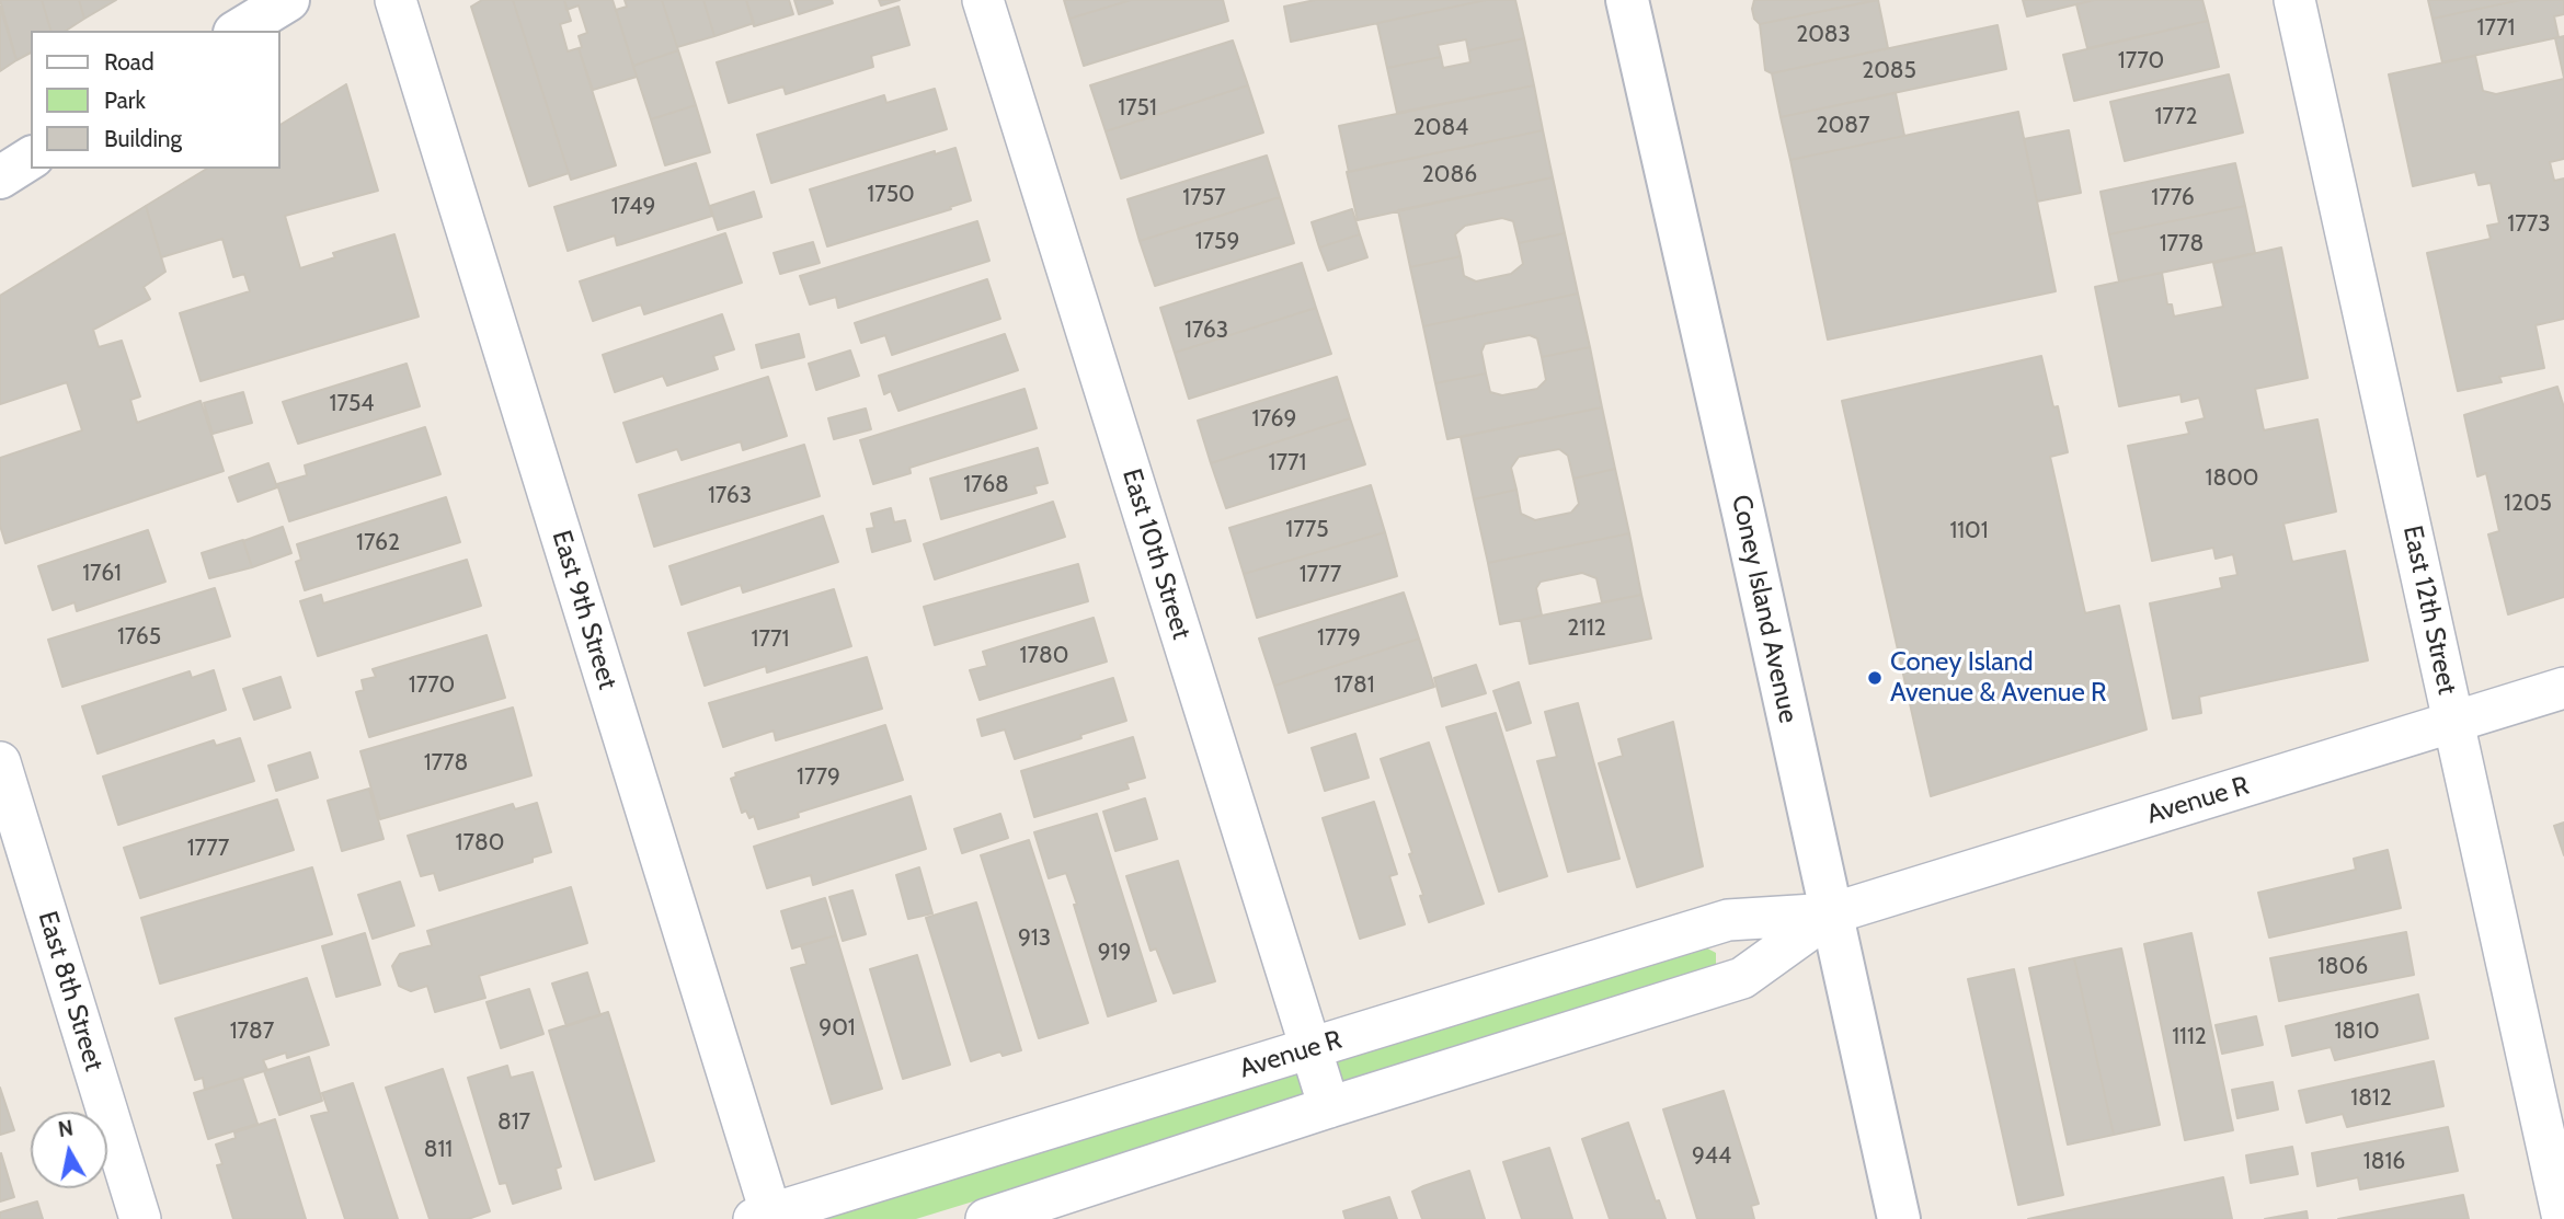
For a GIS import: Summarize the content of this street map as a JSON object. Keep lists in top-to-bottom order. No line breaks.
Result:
{"streets":{"main road":["Coney Island Avenue"],"street":["East 10th Street","East 9th Street","East 12th Street","Avenue R","East 8th Street"]},"crossings":[["East 10th Street","Avenue R"],["Coney Island Avenue","Avenue R"],["East 9th Street","Avenue R"],["East 12th Street","Avenue R"]],"places":["Coney Island Avenue & Avenue R"],"house_numbers":["1771","2083","1770","2085","1751","1772","2087","2084","2086","1750","1757","1776","1749","1773","1759","1778","1763","1754","1769","1771","1800","1768","1763","1205","1775","1101","1762","1761","1777","2112","1765","1779","1771","1780","1770","1781","1778","1779","1780","1777","913","919","1806","901","1787","1810","1112","1812","817","811","944","1816"],"legend":["Road","Park","Building"],"north":"top"}
